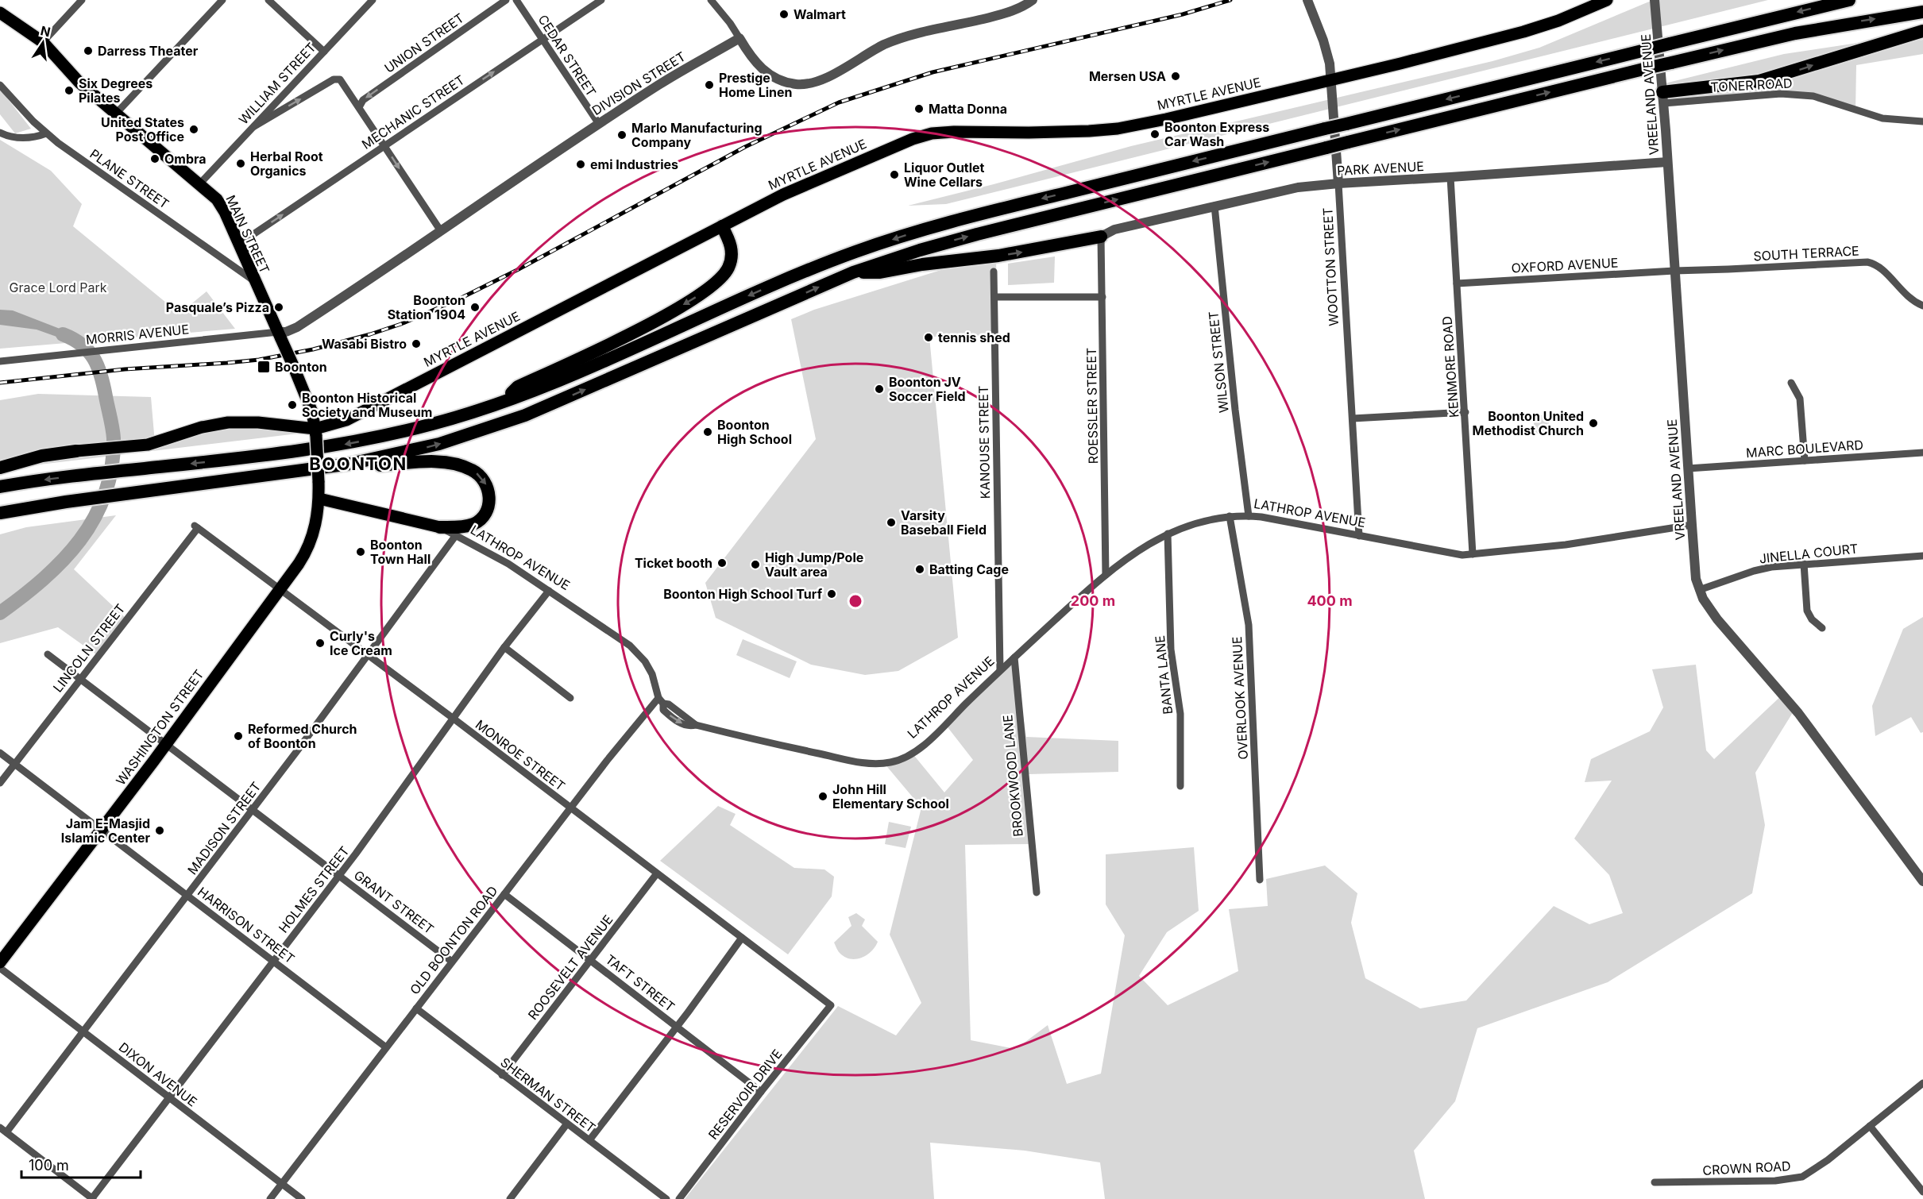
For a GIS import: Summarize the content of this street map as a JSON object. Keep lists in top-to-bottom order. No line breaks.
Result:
{"streets":{"main road":["MYRTLE AVENUE","MAIN STREET","LATHROP AVENUE","WASHINGTON STREET"],"street":["UNION STREET","CEDAR STREET","WILLIAM STREET","DIVISION STREET","TONER ROAD","VREELAND AVENUE","MECHANIC STREET","PARK AVENUE","PLANE STREET","SOUTH TERRACE","OXFORD AVENUE","WOOTTON STREET","MORRIS AVENUE","WILSON STREET","KENMORE ROAD","ROESSLER STREET","KANOUSE STREET","MARC BOULEVARD","JINELLA COURT","LINCOLN STREET","BANTA LANE","OVERLOOK AVENUE","MONROE STREET","BROOKWOOD LANE","MADISON STREET","HOLMES STREET","GRANT STREET","HARRISON STREET","OLD BOONTON ROAD","ROOSEVELT AVENUE","TAFT STREET","DIXON AVENUE","RESERVOIR DRIVE","SHERMAN STREET","CROWN ROAD"]},"crossings":[["CEDAR STREET","DIVISION STREET"],["CEDAR STREET","MECHANIC STREET"],["WILLIAM STREET","MAIN STREET"],["DIVISION STREET","MAIN STREET"],["DIVISION STREET","MORRIS AVENUE"],["TONER ROAD","VREELAND AVENUE"],["MYRTLE AVENUE","MAIN STREET"],["MYRTLE AVENUE","WOOTTON STREET"],["VREELAND AVENUE","PARK AVENUE"],["VREELAND AVENUE","SOUTH TERRACE"],["VREELAND AVENUE","OXFORD AVENUE"],["VREELAND AVENUE","MARC BOULEVARD"],["VREELAND AVENUE","LATHROP AVENUE"],["VREELAND AVENUE","JINELLA COURT"],["MECHANIC STREET","MAIN STREET"],["PARK AVENUE","WOOTTON STREET"],["PARK AVENUE","WILSON STREET"],["PARK AVENUE","KENMORE ROAD"],["PARK AVENUE","ROESSLER STREET"],["PLANE STREET","MAIN STREET"],["MAIN STREET","MORRIS AVENUE"],["MAIN STREET","LATHROP AVENUE"],["MAIN STREET","WASHINGTON STREET"],["SOUTH TERRACE","OXFORD AVENUE"],["OXFORD AVENUE","KENMORE ROAD"],["WOOTTON STREET","LATHROP AVENUE"],["WILSON STREET","LATHROP AVENUE"],["KENMORE ROAD","LATHROP AVENUE"],["ROESSLER STREET","LATHROP AVENUE"],["KANOUSE STREET","LATHROP AVENUE"],["LATHROP AVENUE","BANTA LANE"],["LATHROP AVENUE","OVERLOOK AVENUE"],["LATHROP AVENUE","WASHINGTON STREET"],["LATHROP AVENUE","BROOKWOOD LANE"],["LATHROP AVENUE","MADISON STREET"],["LATHROP AVENUE","HOLMES STREET"],["LATHROP AVENUE","OLD BOONTON ROAD"],["LINCOLN STREET","MONROE STREET"],["LINCOLN STREET","GRANT STREET"],["LINCOLN STREET","HARRISON STREET"],["WASHINGTON STREET","MONROE STREET"],["WASHINGTON STREET","GRANT STREET"],["WASHINGTON STREET","HARRISON STREET"],["MONROE STREET","MADISON STREET"],["MONROE STREET","HOLMES STREET"],["MONROE STREET","OLD BOONTON ROAD"],["MONROE STREET","ROOSEVELT AVENUE"],["MONROE STREET","RESERVOIR DRIVE"],["MADISON STREET","GRANT STREET"],["MADISON STREET","HARRISON STREET"],["MADISON STREET","DIXON AVENUE"],["HOLMES STREET","GRANT STREET"],["HOLMES STREET","HARRISON STREET"],["HOLMES STREET","DIXON AVENUE"],["GRANT STREET","OLD BOONTON ROAD"],["HARRISON STREET","OLD BOONTON ROAD"],["OLD BOONTON ROAD","TAFT STREET"],["OLD BOONTON ROAD","DIXON AVENUE"],["OLD BOONTON ROAD","SHERMAN STREET"],["ROOSEVELT AVENUE","TAFT STREET"],["ROOSEVELT AVENUE","SHERMAN STREET"],["TAFT STREET","RESERVOIR DRIVE"]],"one_way":["UNION STREET","MECHANIC STREET"],"districts":["BOONTON"],"parks":["Grace Lord Park"],"places":{"other":["Walmart","Darress Theater","Mersen USA","Prestige Home Linen","Six Degrees Pilates","Matta Donna","United States Post Office","Boonton Express Car Wash","Marlo Manufacturing Company","Ombra","Herbal Root Organics","emi Industries","Liquor Outlet Wine Cellars","Pasquale’s Pizza","Boonton Station 1904","tennis shed","Wasabi Bistro","Boonton JV Soccer Field","Boonton Historical Society and Museum","Boonton United Methodist Church","Boonton High School","Varsity Baseball Field","Boonton Town Hall","Ticket booth","High Jump/Pole Vault area","Batting Cage","Boonton High School Turf","Curly's Ice Cream","Reformed Church of Boonton","John Hill Elementary School","Jam E-Masjid Islamic Center"],"transit":["Boonton"]},"scale_bar":"100 m","north":"top","rings":["200 m","400 m"]}
